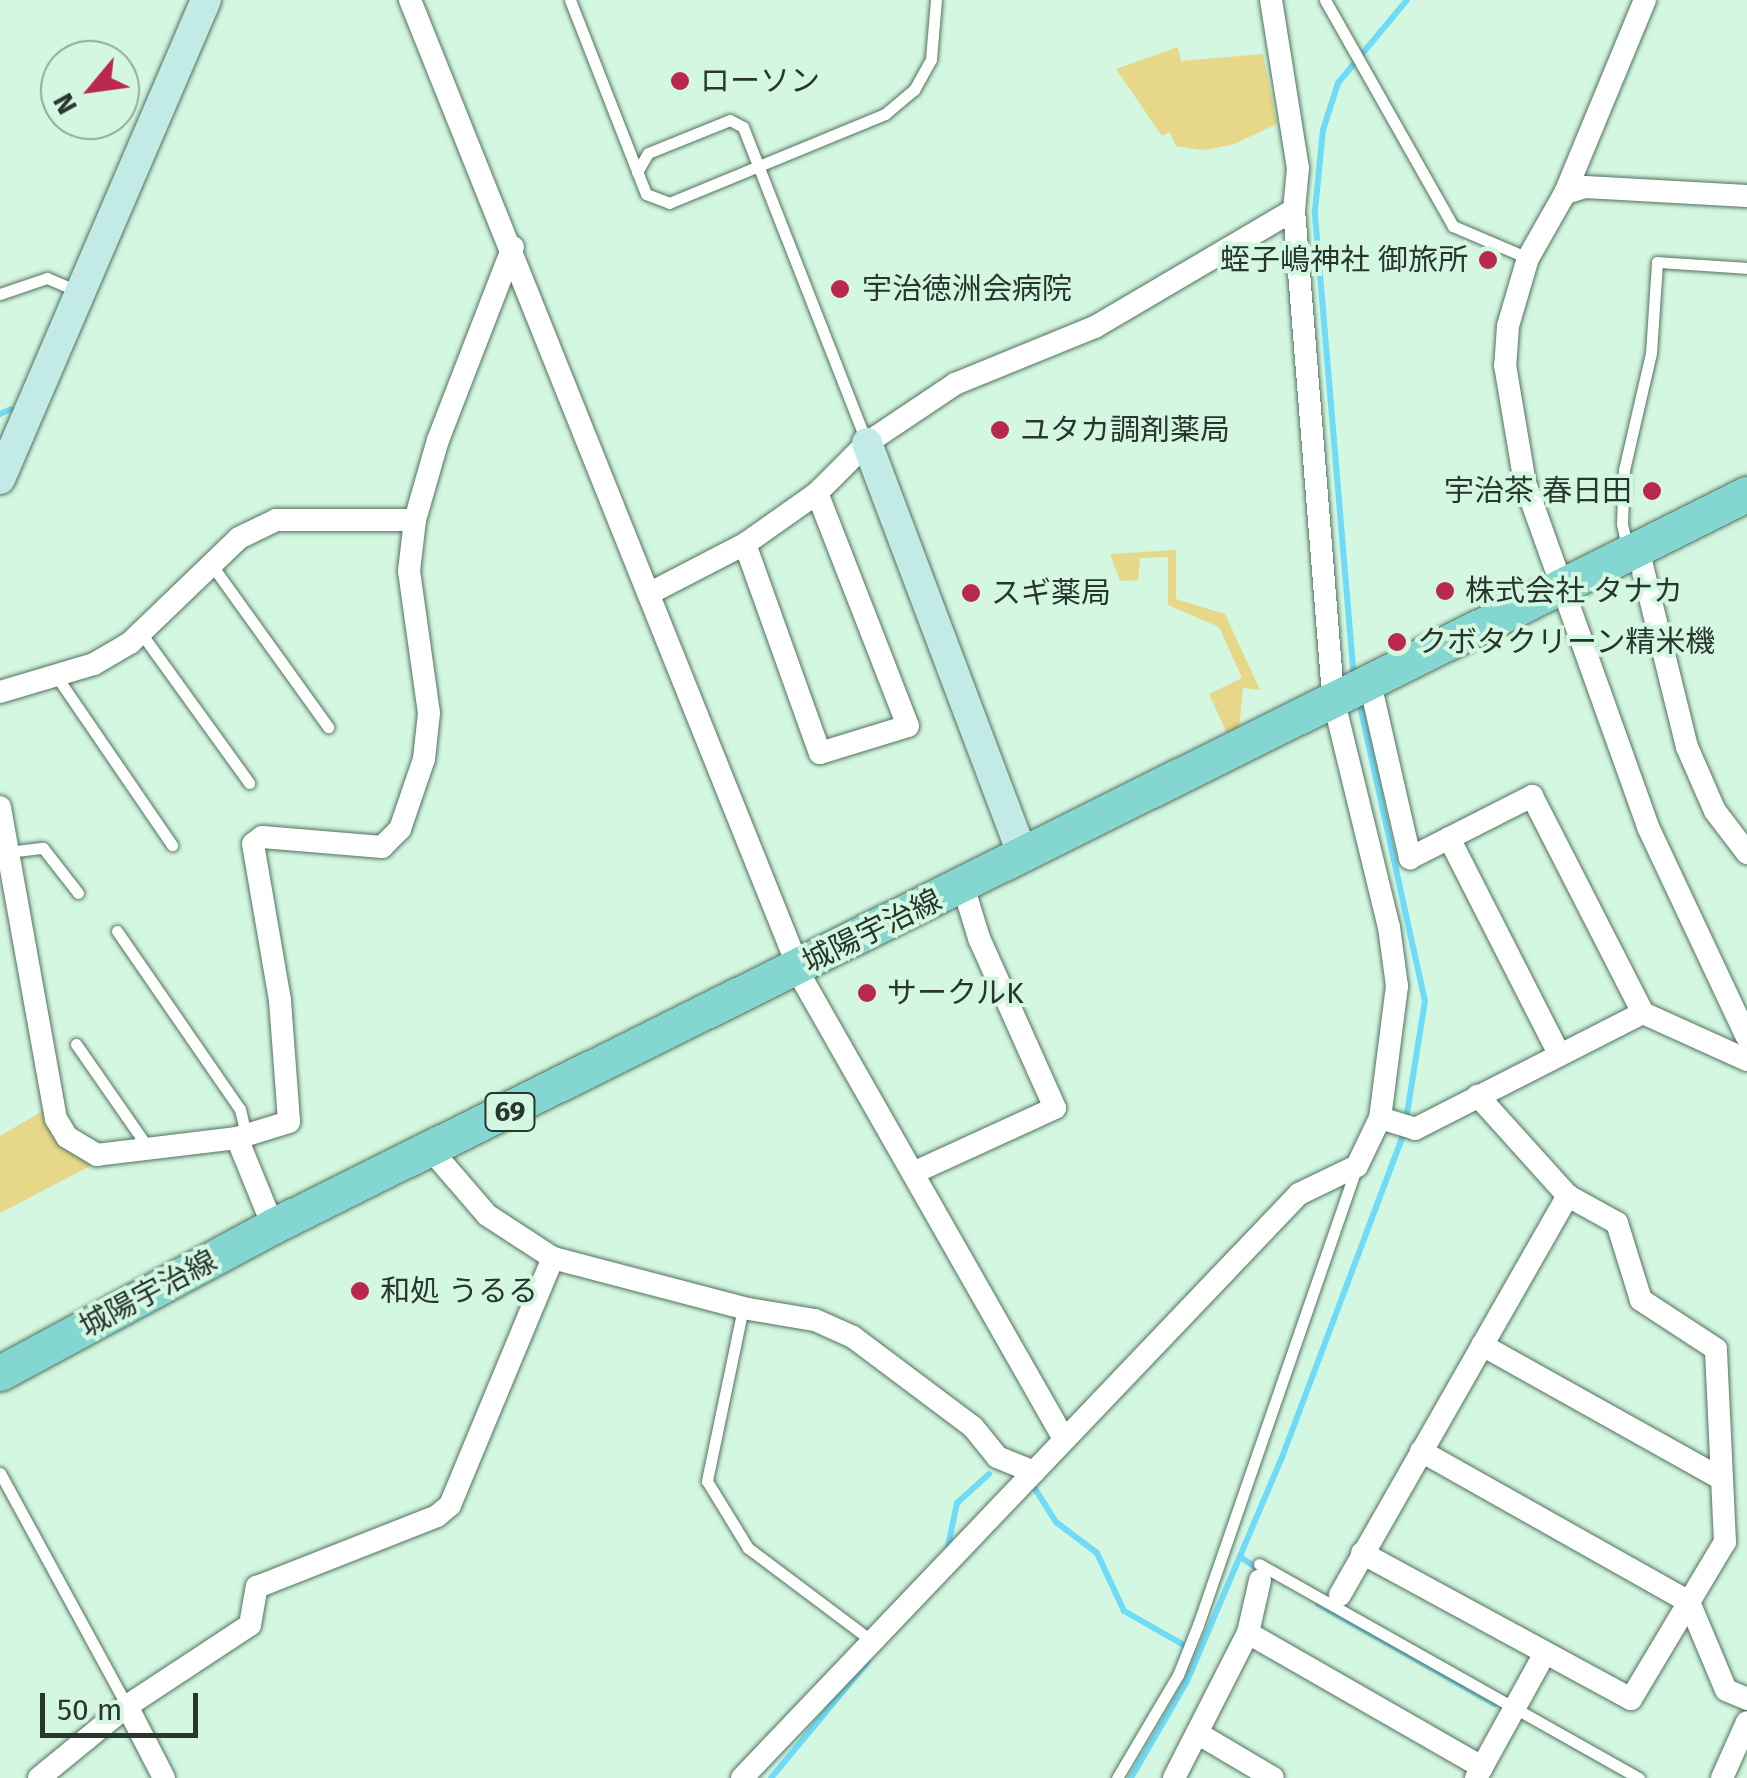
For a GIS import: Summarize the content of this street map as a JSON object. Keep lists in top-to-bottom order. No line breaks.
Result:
{"streets":{"main road":["城陽宇治線","69"]},"places":["ローソン","蛭子嶋神社 御旅所","宇治徳洲会病院","ユタカ調剤薬局","宇治茶 春日田","株式会社 タナカ","スギ薬局","クボタクリーン精米機","サークルK","和処 うるる"],"scale_bar":"50 m","north":"bottom left"}
